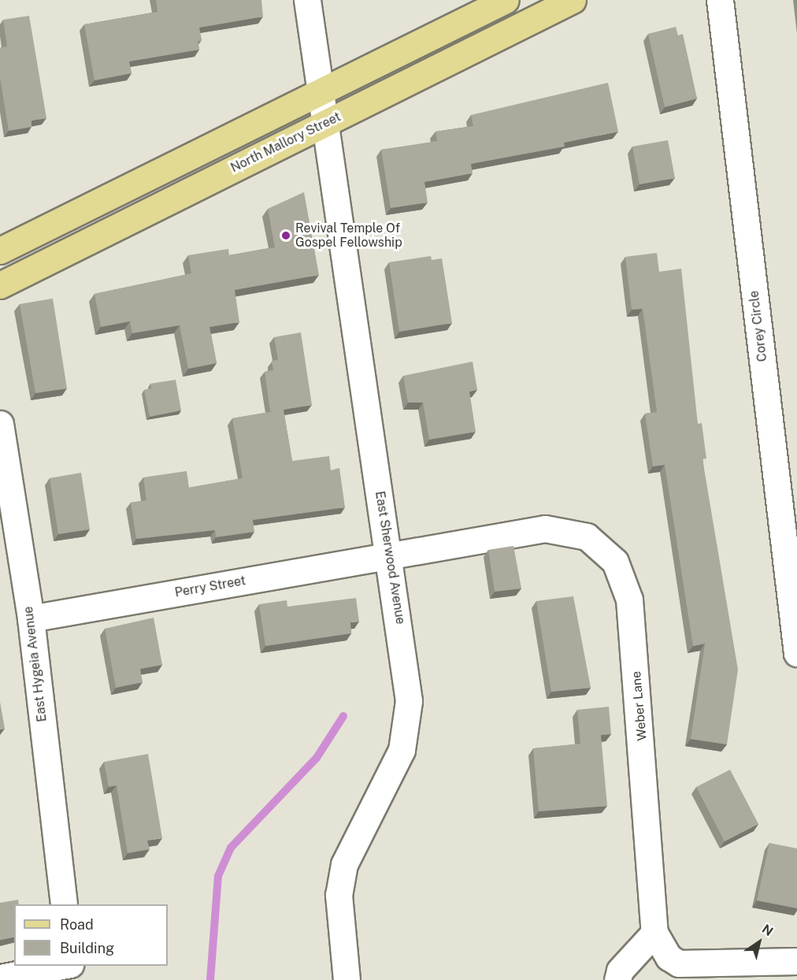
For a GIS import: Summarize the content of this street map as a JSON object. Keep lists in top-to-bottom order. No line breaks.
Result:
{"streets":{"main road":["North Mallory Street"],"street":["Corey Circle","East Sherwood Avenue","Perry Street","East Hygeia Avenue","Weber Lane"]},"crossings":[["North Mallory Street","East Sherwood Avenue"],["East Sherwood Avenue","Perry Street"],["East Sherwood Avenue","Weber Lane"],["Perry Street","East Hygeia Avenue"],["Perry Street","Weber Lane"]],"places":["Revival Temple Of Gospel Fellowship"],"legend":["Road","Building"],"north":"top right"}
